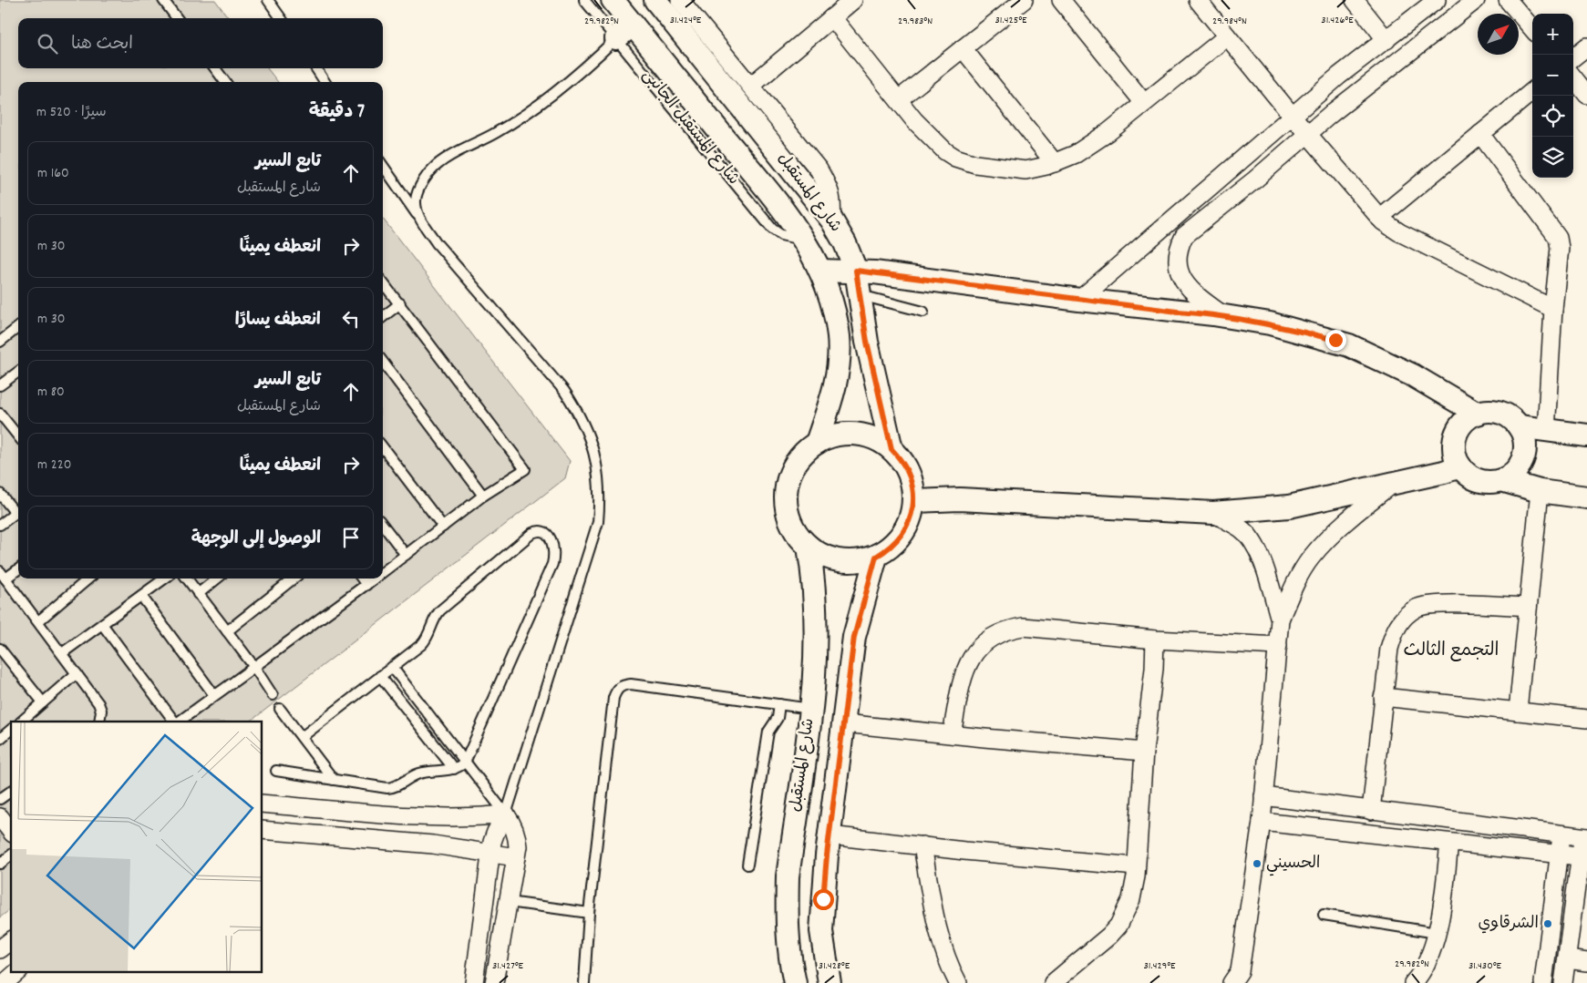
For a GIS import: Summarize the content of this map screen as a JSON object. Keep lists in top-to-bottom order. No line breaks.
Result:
{"streets":{"street":["شارع المستقبل"],"lane":["شارع المستقبل الجانبى"]},"crossings":[["شارع المستقبل الجانبى","شارع المستقبل"]],"districts":["التجمع الثالث"],"places":["الحسيني","الشرقاوي"],"north":"top right","page":{"map_buttons":["+","−"],"search":"ابحث هنا","heading":["7 دقيقة","سيرًا · 520 m"],"list":[["تابع السير","شارع المستقبل","160 m"],["انعطف يمينًا","30 m"],["انعطف يسارًا","30 m"],["تابع السير","شارع المستقبل","80 m"],["انعطف يمينًا","220 m"],"الوصول إلى الوجهة"]},"coordinates":["31.424°E","31.425°E","31.426°E","29.982°N","29.983°N","29.984°N","31.427°E","31.428°E","31.429°E","31.430°E"]}
